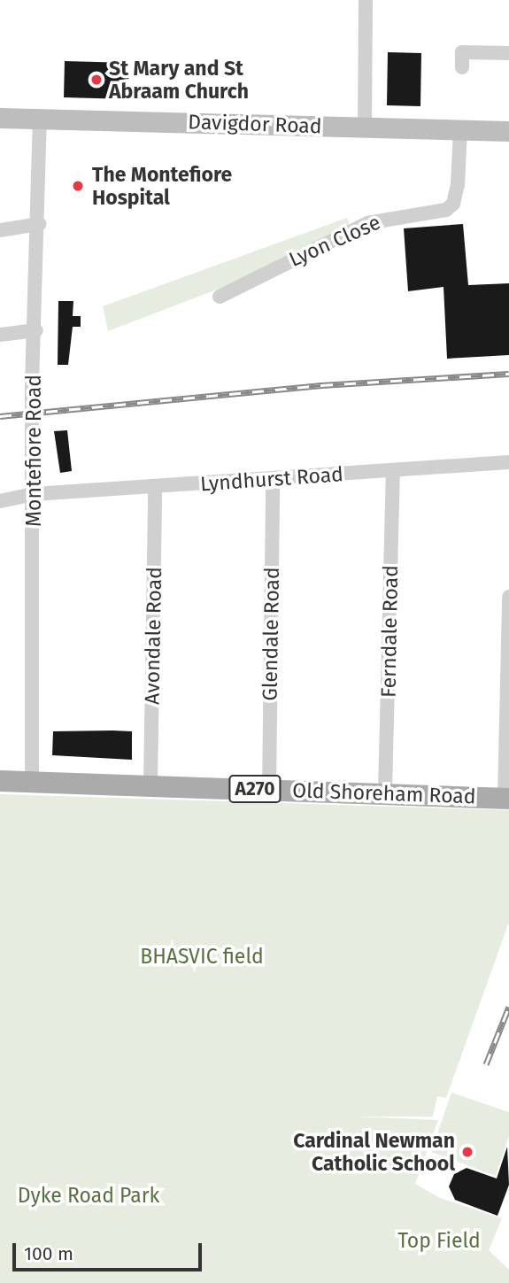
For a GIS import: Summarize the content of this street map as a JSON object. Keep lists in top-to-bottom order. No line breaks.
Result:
{"streets":{"main road":["Davigdor Road","A270","Old Shoreham Road"],"street":["Lyon Close","Montefiore Road","Lyndhurst Road","Ferndale Road","Glendale Road","Avondale Road"]},"crossings":[["Davigdor Road","Lyon Close"],["Davigdor Road","Montefiore Road"],["Montefiore Road","Lyndhurst Road"],["Montefiore Road","Old Shoreham Road"],["Lyndhurst Road","Ferndale Road"],["Lyndhurst Road","Glendale Road"],["Lyndhurst Road","Avondale Road"],["Ferndale Road","Old Shoreham Road"],["Glendale Road","Old Shoreham Road"],["Avondale Road","Old Shoreham Road"]],"parks":["BHASVIC field","Dyke Road Park","Top Field"],"places":["St Mary and St Abraam Church","The Montefiore Hospital","Cardinal Newman Catholic School"],"scale_bar":"100 m"}
